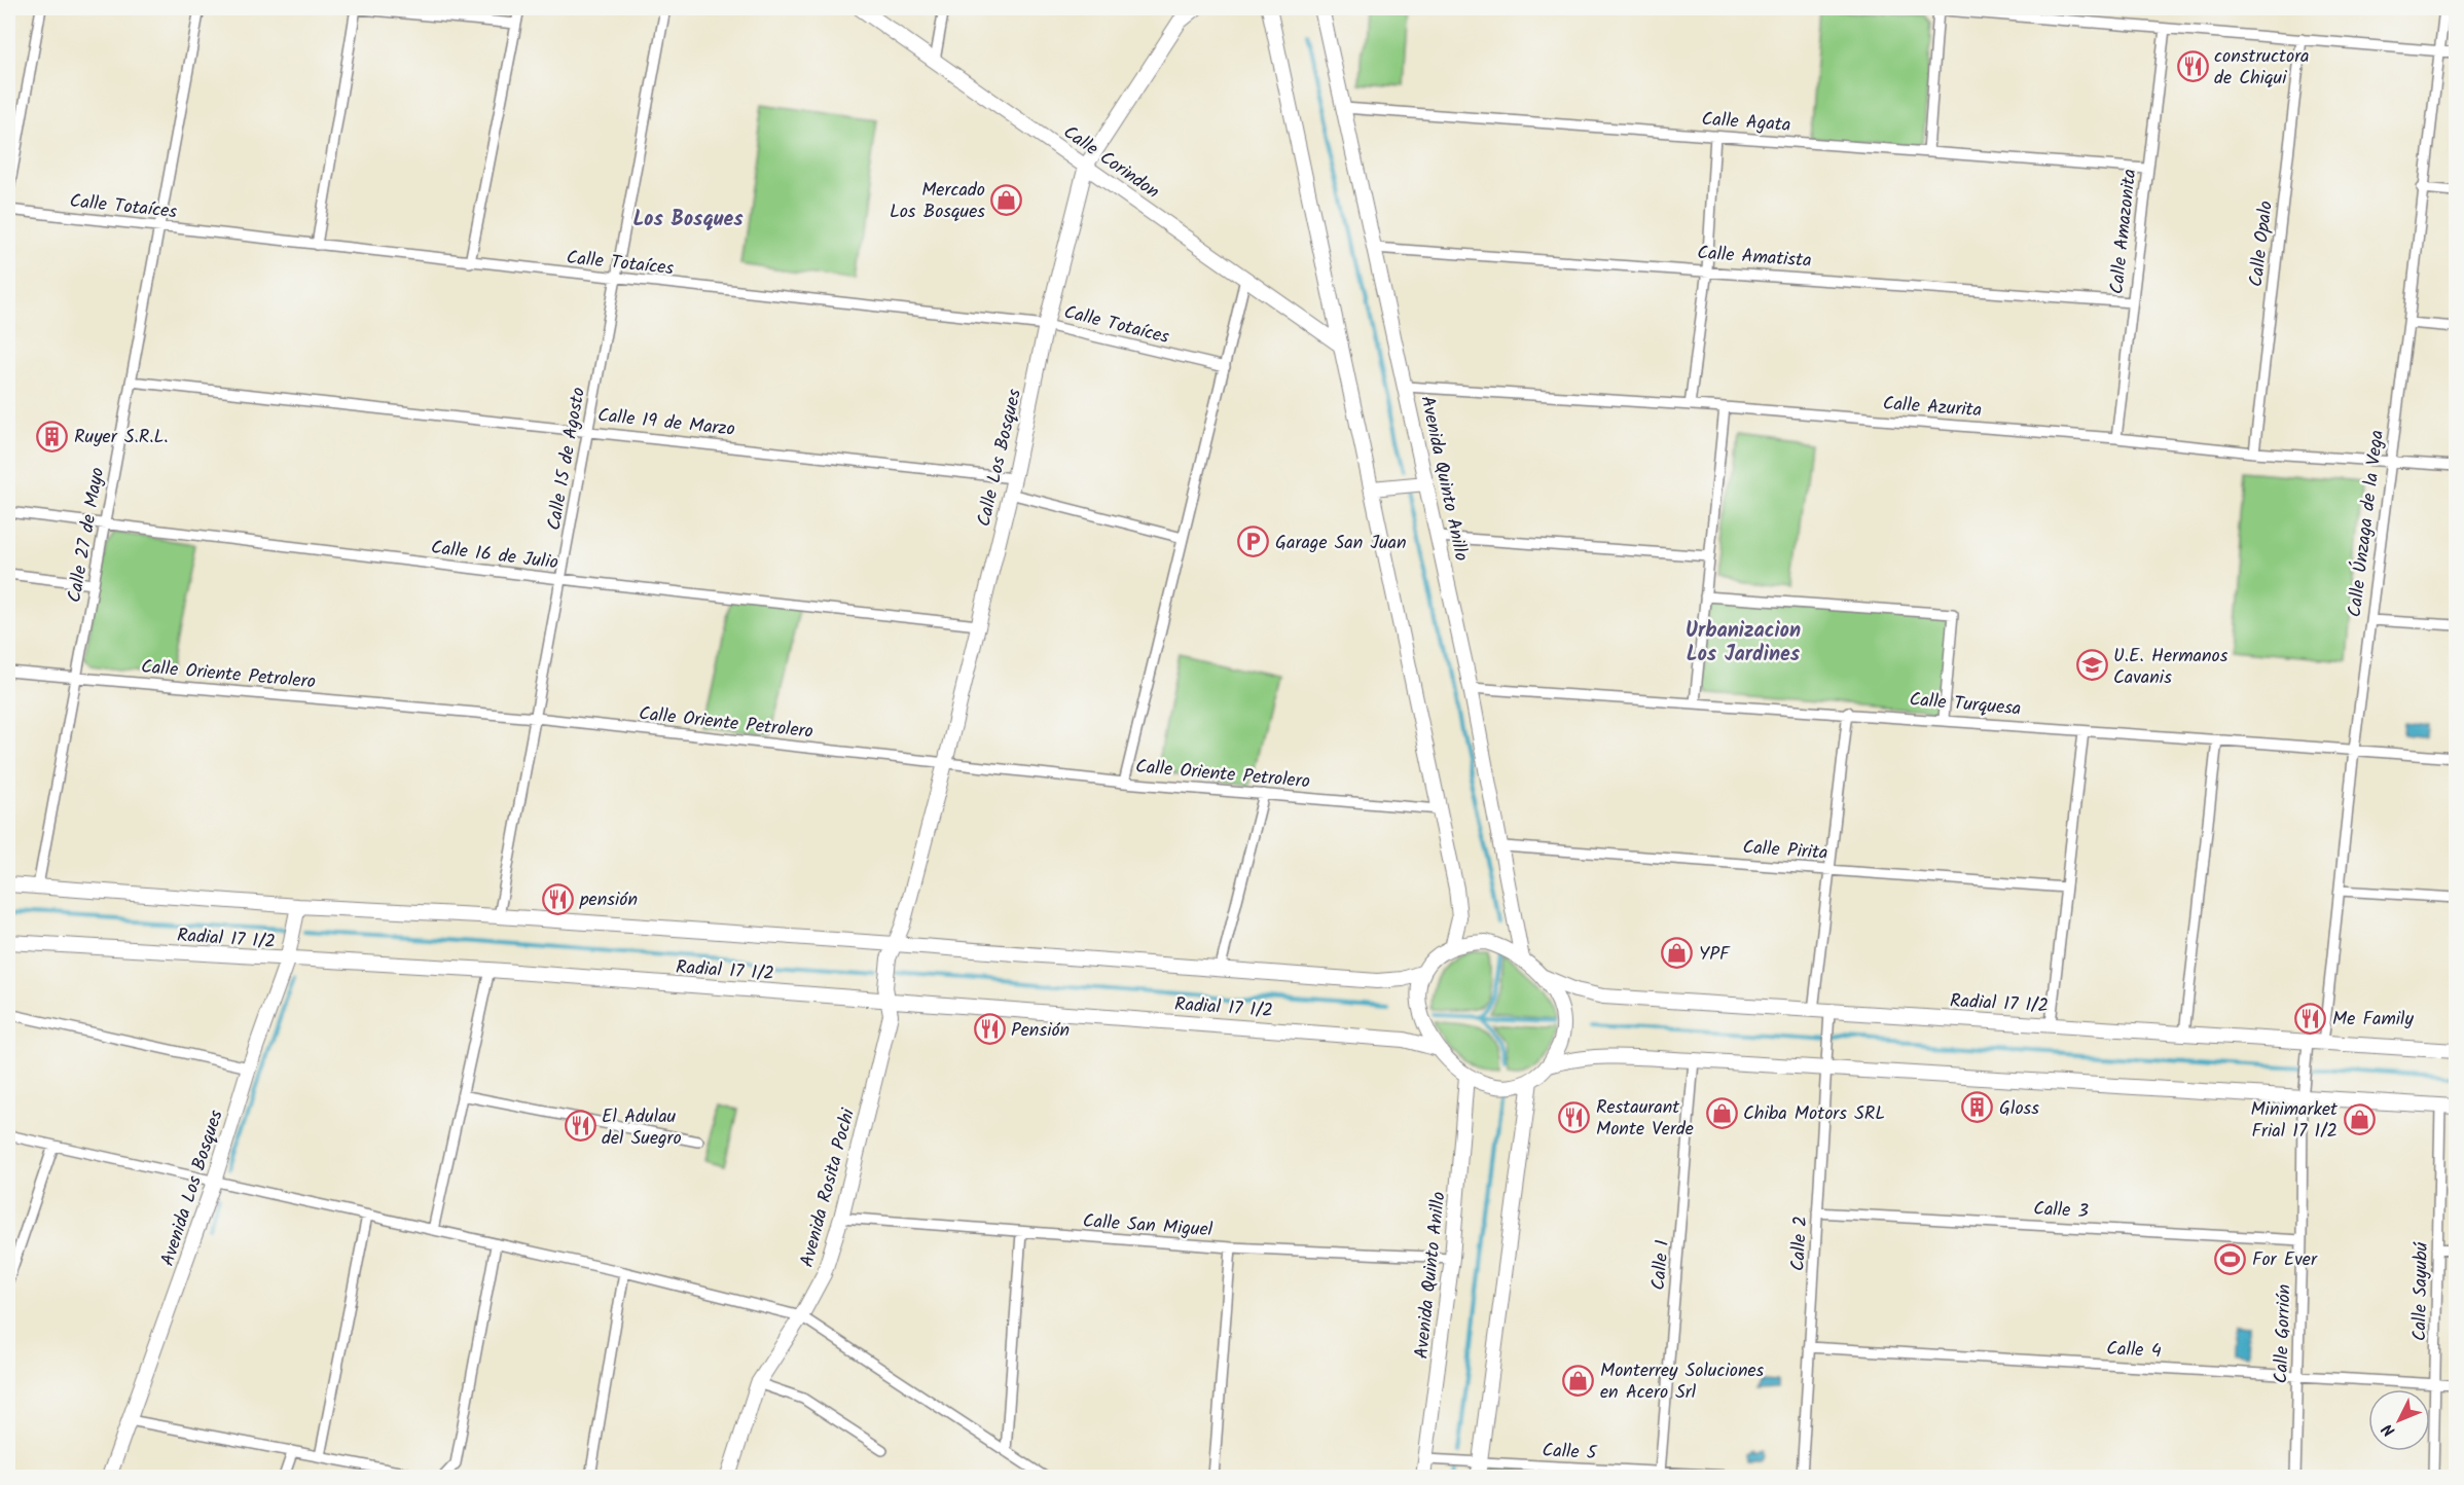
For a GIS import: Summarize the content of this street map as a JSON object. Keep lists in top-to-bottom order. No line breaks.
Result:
{"streets":{"main road":["Calle Corindon","Calle Los Bosques","Avenida Quinto Anillo","Radial 17 1/2","Avenida Los Bosques","Avenida Rosita Pochi"],"street":["Calle Agata","Calle Totaíces","Calle Amazonita","Calle Opalo","Calle Amatista","Calle Azurita","Calle 19 de Marzo","Calle 15 de Agosto","Calle Únzaga de la Vega","Calle 27 de Mayo","Calle 16 de Julio","Calle Oriente Petrolero","Calle Turquesa","Calle Pirita","Calle 3","Calle San Miguel","Calle 2","Calle 1","Calle Sayubú","Calle Gorrión","Calle 4","Calle 5"]},"crossings":[["Calle Agata","Calle Amazonita"],["Calle Agata","Avenida Quinto Anillo"],["Calle Corindon","Calle Los Bosques"],["Calle Totaíces","Calle Los Bosques"],["Calle Totaíces","Calle 15 de Agosto"],["Calle Totaíces","Calle 27 de Mayo"],["Calle Amazonita","Calle Amatista"],["Calle Amazonita","Calle Azurita"],["Calle Opalo","Calle Azurita"],["Calle Amatista","Avenida Quinto Anillo"],["Calle Azurita","Avenida Quinto Anillo"],["Calle Azurita","Calle Únzaga de la Vega"],["Calle 19 de Marzo","Calle Los Bosques"],["Calle 19 de Marzo","Calle 15 de Agosto"],["Calle 19 de Marzo","Calle 27 de Mayo"],["Calle Los Bosques","Calle 16 de Julio"],["Calle Los Bosques","Calle Oriente Petrolero"],["Calle Los Bosques","Radial 17 1/2"],["Calle Los Bosques","Avenida Rosita Pochi"],["Calle 15 de Agosto","Calle 16 de Julio"],["Calle 15 de Agosto","Calle Oriente Petrolero"],["Calle 15 de Agosto","Radial 17 1/2"],["Avenida Quinto Anillo","Calle Turquesa"],["Avenida Quinto Anillo","Calle Pirita"],["Avenida Quinto Anillo","Radial 17 1/2"],["Avenida Quinto Anillo","Calle San Miguel"],["Avenida Quinto Anillo","Calle 5"],["Calle Únzaga de la Vega","Calle Turquesa"],["Calle Únzaga de la Vega","Radial 17 1/2"],["Calle 27 de Mayo","Calle 16 de Julio"],["Calle 27 de Mayo","Calle Oriente Petrolero"],["Calle 27 de Mayo","Radial 17 1/2"],["Radial 17 1/2","Avenida Los Bosques"],["Radial 17 1/2","Avenida Rosita Pochi"],["Radial 17 1/2","Calle 2"],["Radial 17 1/2","Calle Gorrión"],["Avenida Rosita Pochi","Calle San Miguel"],["Calle 3","Calle 2"],["Calle 3","Calle Gorrión"],["Calle 2","Calle 4"],["Calle 1","Calle 5"],["Calle Sayubú","Calle 4"],["Calle Gorrión","Calle 4"]],"districts":["Los Bosques","Urbanizacion Los Jardines"],"places":{"restaurant":["constructora de Chiqui","pensión","Me Family","Pensión","Restaurant Monte Verde","El Adulau del Suegro"],"shop":["Mercado Los Bosques","YPF","Chiba Motors SRL","Minimarket Frial 17 1/2","Monterrey Soluciones en Acero Srl"],"building":["Ruyer S.R.L.","Gloss"],"parking":["Garage San Juan"],"school or university":["U.E. Hermanos Cavanis"],"sports":["For Ever"]},"north":"bottom left"}
